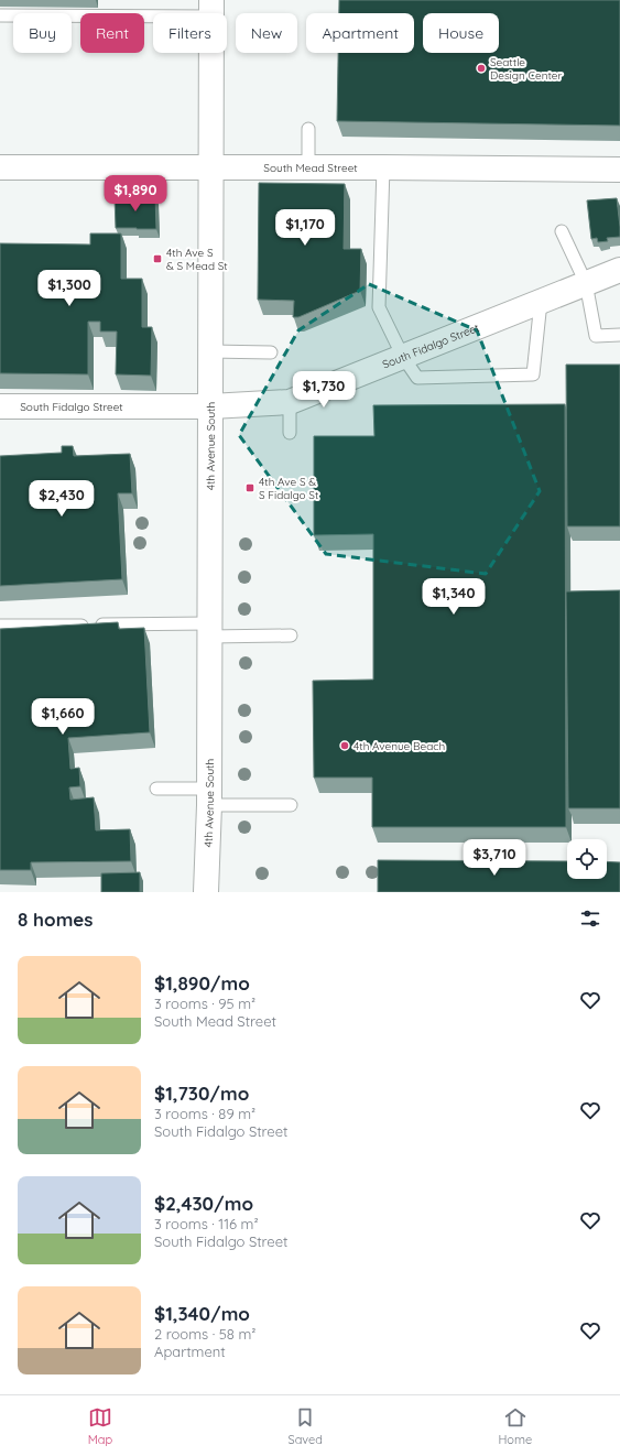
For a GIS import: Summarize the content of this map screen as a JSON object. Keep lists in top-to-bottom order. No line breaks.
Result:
{"streets":{"street":["South Mead Street","South Fidalgo Street","4th Avenue South"]},"crossings":[["South Mead Street","4th Avenue South"],["South Fidalgo Street","4th Avenue South"]],"places":{"other":["Seattle Design Center","4th Avenue Beach"],"transit":["4th Ave S & S Mead St","4th Ave S & S Fidalgo St"]},"page":{"chip":["Buy","Rent","Filters","New","Apartment","House"],"price":["$1,890","$1,170","$1,300","$1,730","$2,430","$1,340","$1,660","$3,710"],"heading":"8 homes","list":[{"name":"$1,890/mo","note":"3 rooms · 95 m² · South Mead Street"},{"name":"$1,730/mo","note":"3 rooms · 89 m² · South Fidalgo Street"},{"name":"$2,430/mo","note":"3 rooms · 116 m² · South Fidalgo Street"},{"name":"$1,340/mo","note":"2 rooms · 58 m² · Apartment"}],"tabs":["Map","Saved","Home"]}}
